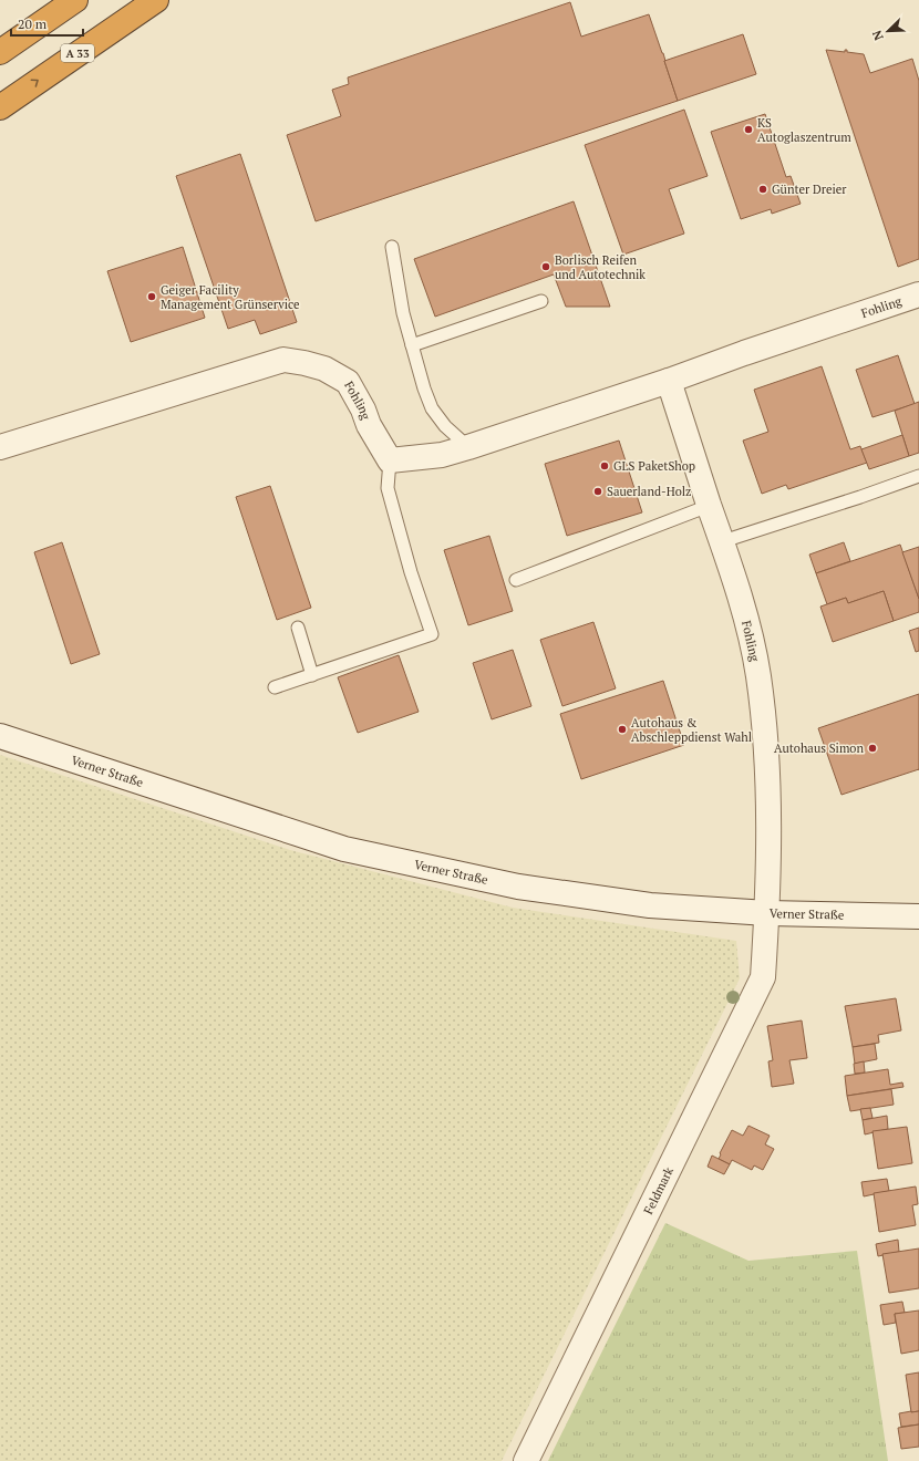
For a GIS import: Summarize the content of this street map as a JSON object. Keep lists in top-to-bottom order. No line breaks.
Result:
{"streets":{"highway":["A 33"],"street":["Fohling","Verner Straße","Feldmark"]},"crossings":[["Fohling","Verner Straße"],["Fohling","Feldmark"],["Verner Straße","Feldmark"]],"places":["KS Autoglaszentrum","Günter Dreier","Borlisch Reifen und Autotechnik","Geiger Facility Management Grünservice","GLS PaketShop","Sauerland-Holz","Autohaus & Abschleppdienst Wahl","Autohaus Simon"],"scale_bar":"20 m","north":"bottom left"}
